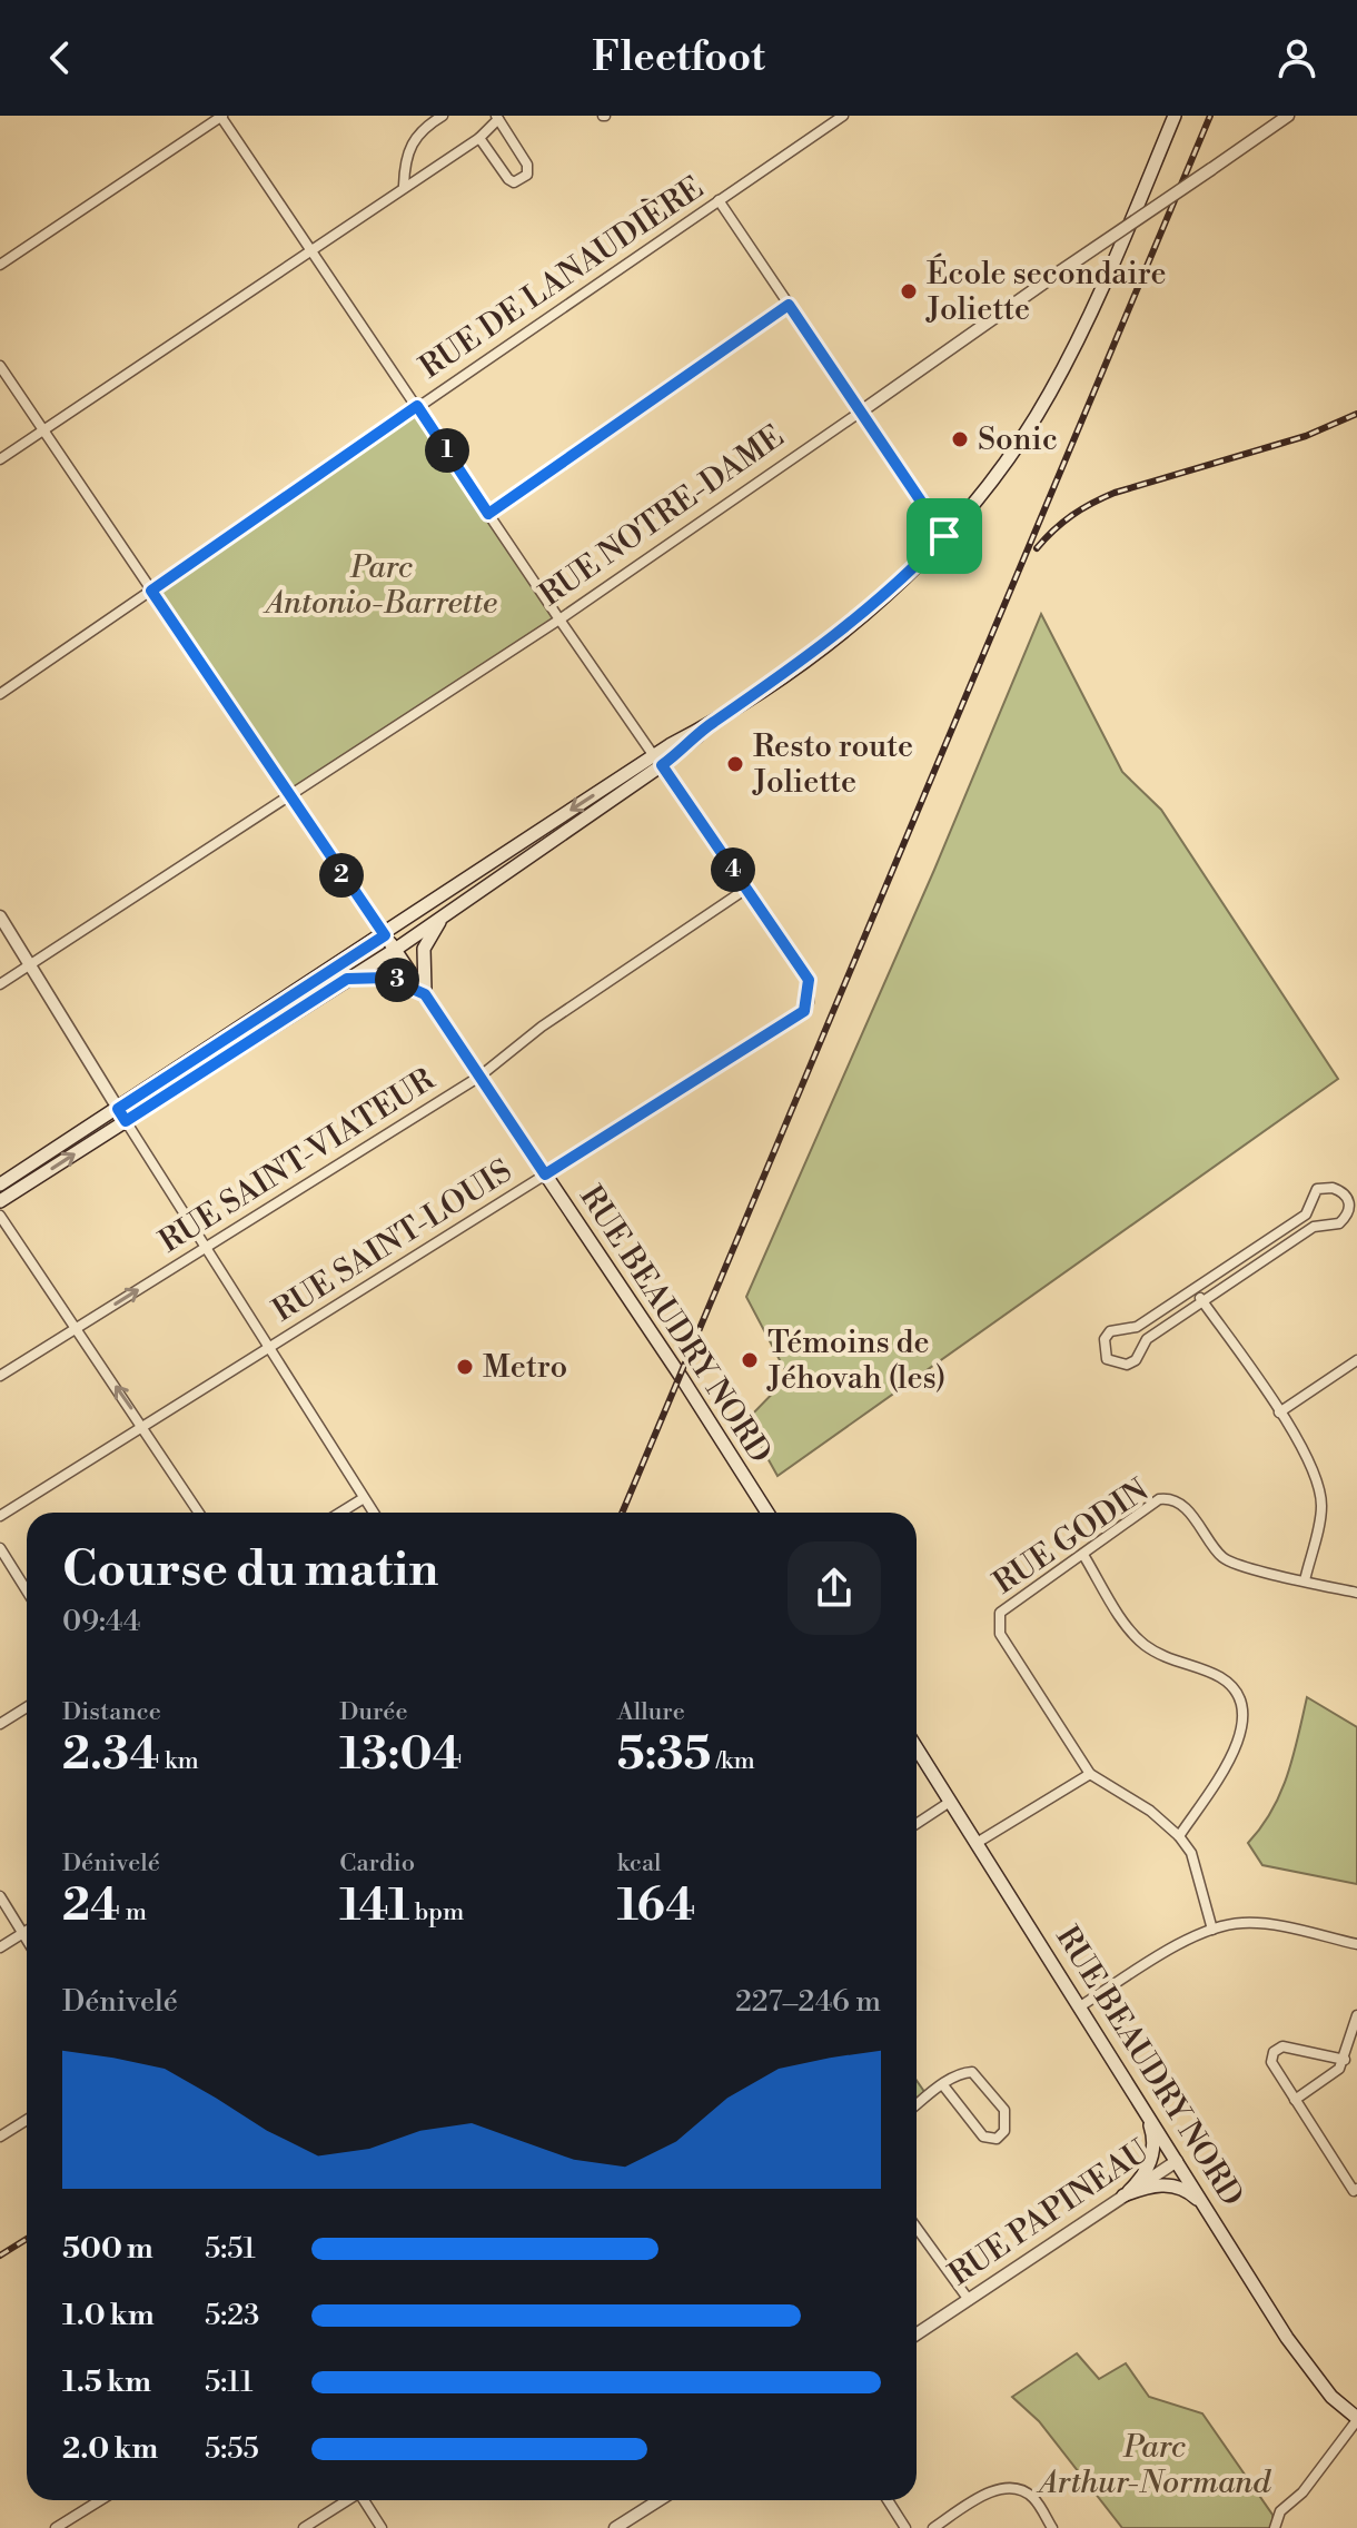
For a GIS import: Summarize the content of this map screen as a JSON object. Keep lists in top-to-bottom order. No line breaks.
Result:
{"streets":{"main road":["RUE BEAUDRY NORD"],"street":["RUE DE LANAUDIÈRE","RUE NOTRE-DAME","RUE SAINT-VIATEUR","RUE SAINT-LOUIS","RUE GODIN","RUE PAPINEAU"]},"crossings":[["RUE SAINT-VIATEUR","RUE SAINT-LOUIS"],["RUE SAINT-VIATEUR","RUE BEAUDRY NORD"],["RUE SAINT-LOUIS","RUE BEAUDRY NORD"],["RUE BEAUDRY NORD","RUE PAPINEAU"]],"parks":["Parc Antonio-Barrette","Parc Arthur-Normand"],"places":["École secondaire Joliette","Sonic","Resto route Joliette","Témoins de Jéhovah (les)","Metro"],"page":{"header":"Fleetfoot","pins":["1","4","2","3"],"heading":["Course du matin","09:44"],"stats":[["Distance","2.34 km"],["Durée","13:04"],["Allure","5:35 /km"],["Dénivelé","24 m"],["Cardio","141 bpm"],["kcal","164"]],"chart":["Dénivelé","227–246 m"],"list":[{"name":"500 m","note":"5:51"},{"name":"1.0 km","note":"5:23"},{"name":"1.5 km","note":"5:11"},{"name":"2.0 km","note":"5:55"}]}}
